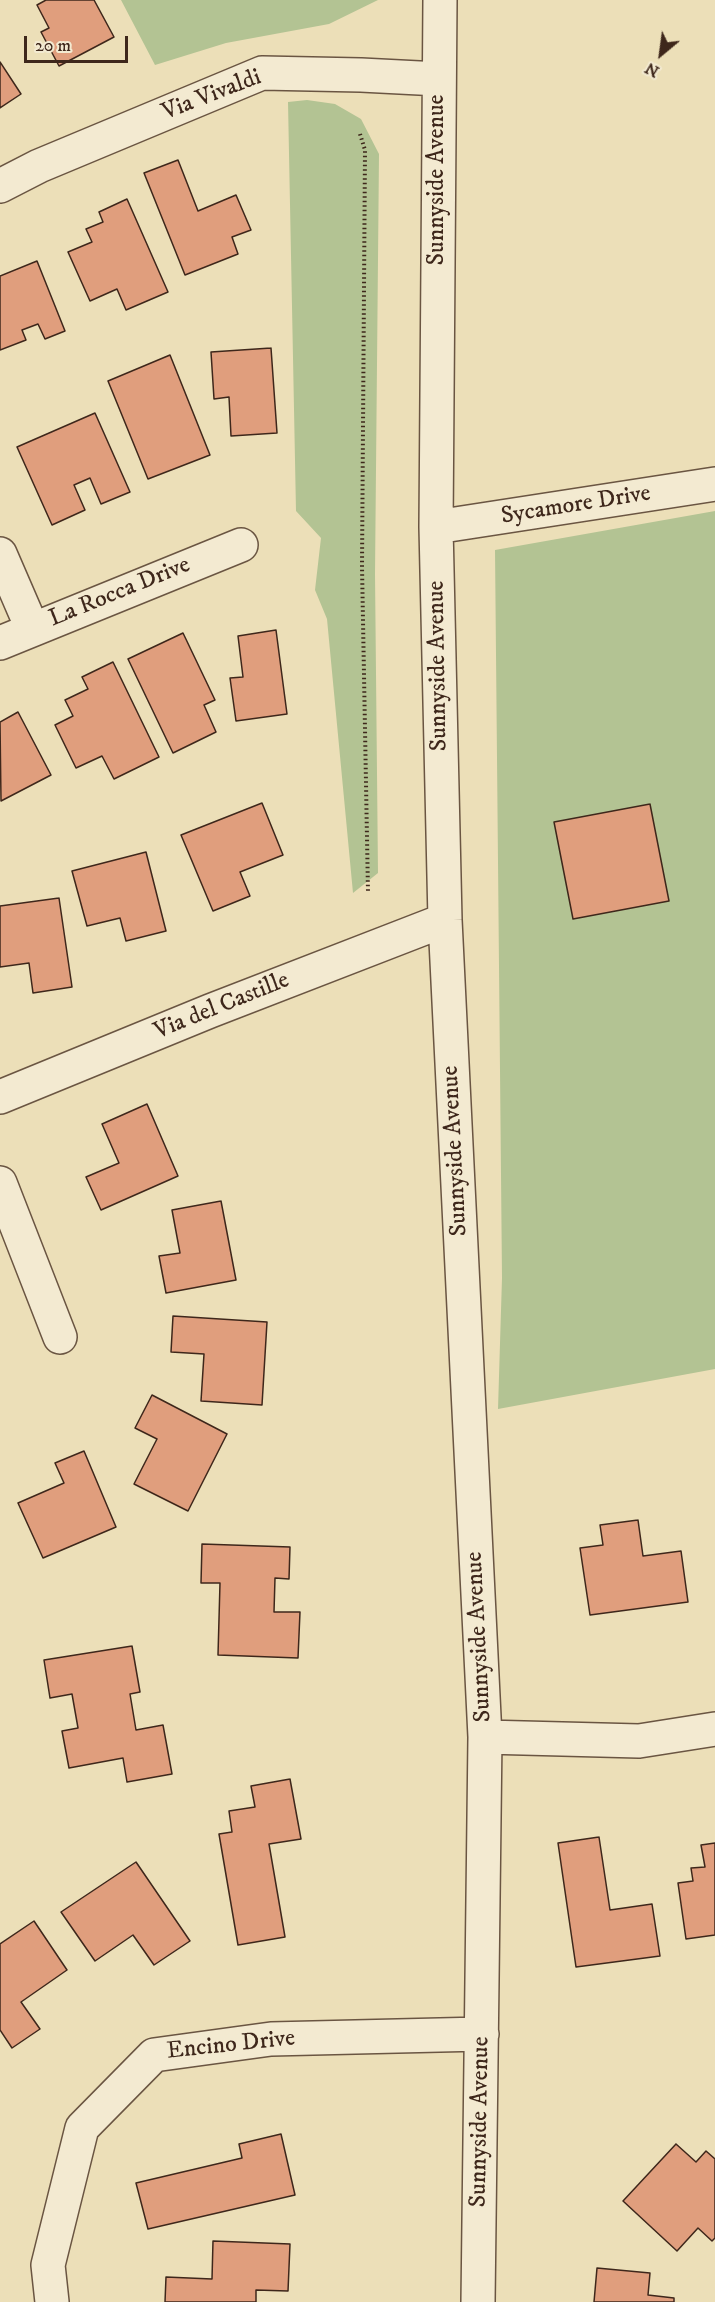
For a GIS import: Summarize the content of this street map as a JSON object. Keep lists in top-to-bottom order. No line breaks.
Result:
{"streets":{"street":["Via Vivaldi","Sunnyside Avenue","Sycamore Drive","La Rocca Drive","Via del Castille","Encino Drive"]},"crossings":[["Via Vivaldi","Sunnyside Avenue"],["Sunnyside Avenue","Sycamore Drive"],["Sunnyside Avenue","Via del Castille"],["Sunnyside Avenue","Encino Drive"]],"scale_bar":"20 m","north":"bottom left"}
